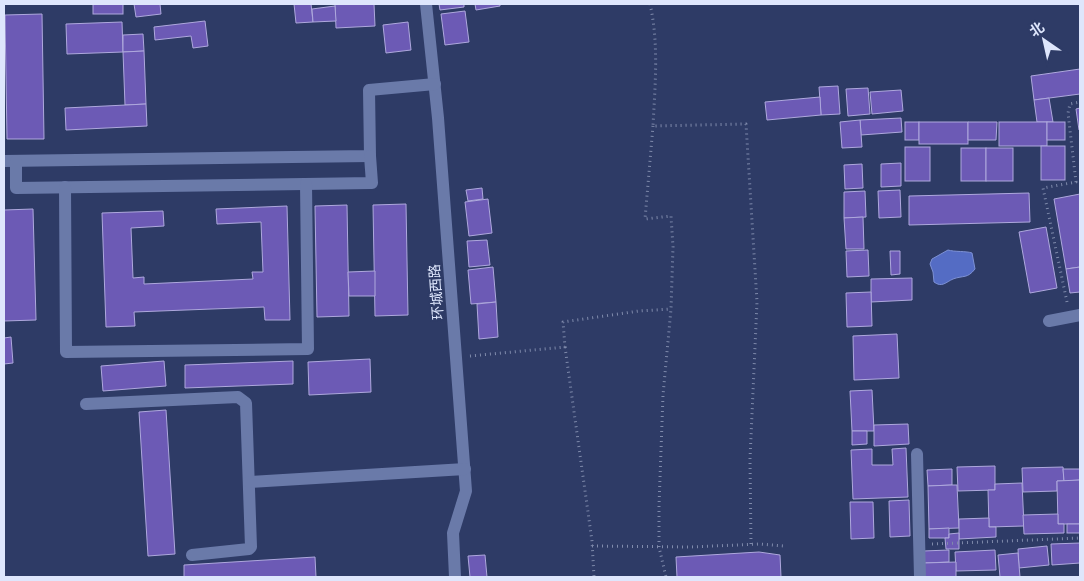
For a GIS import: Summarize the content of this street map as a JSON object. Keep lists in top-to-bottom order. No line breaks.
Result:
{"streets":{"street":["环城西路"]},"north":"top left"}
